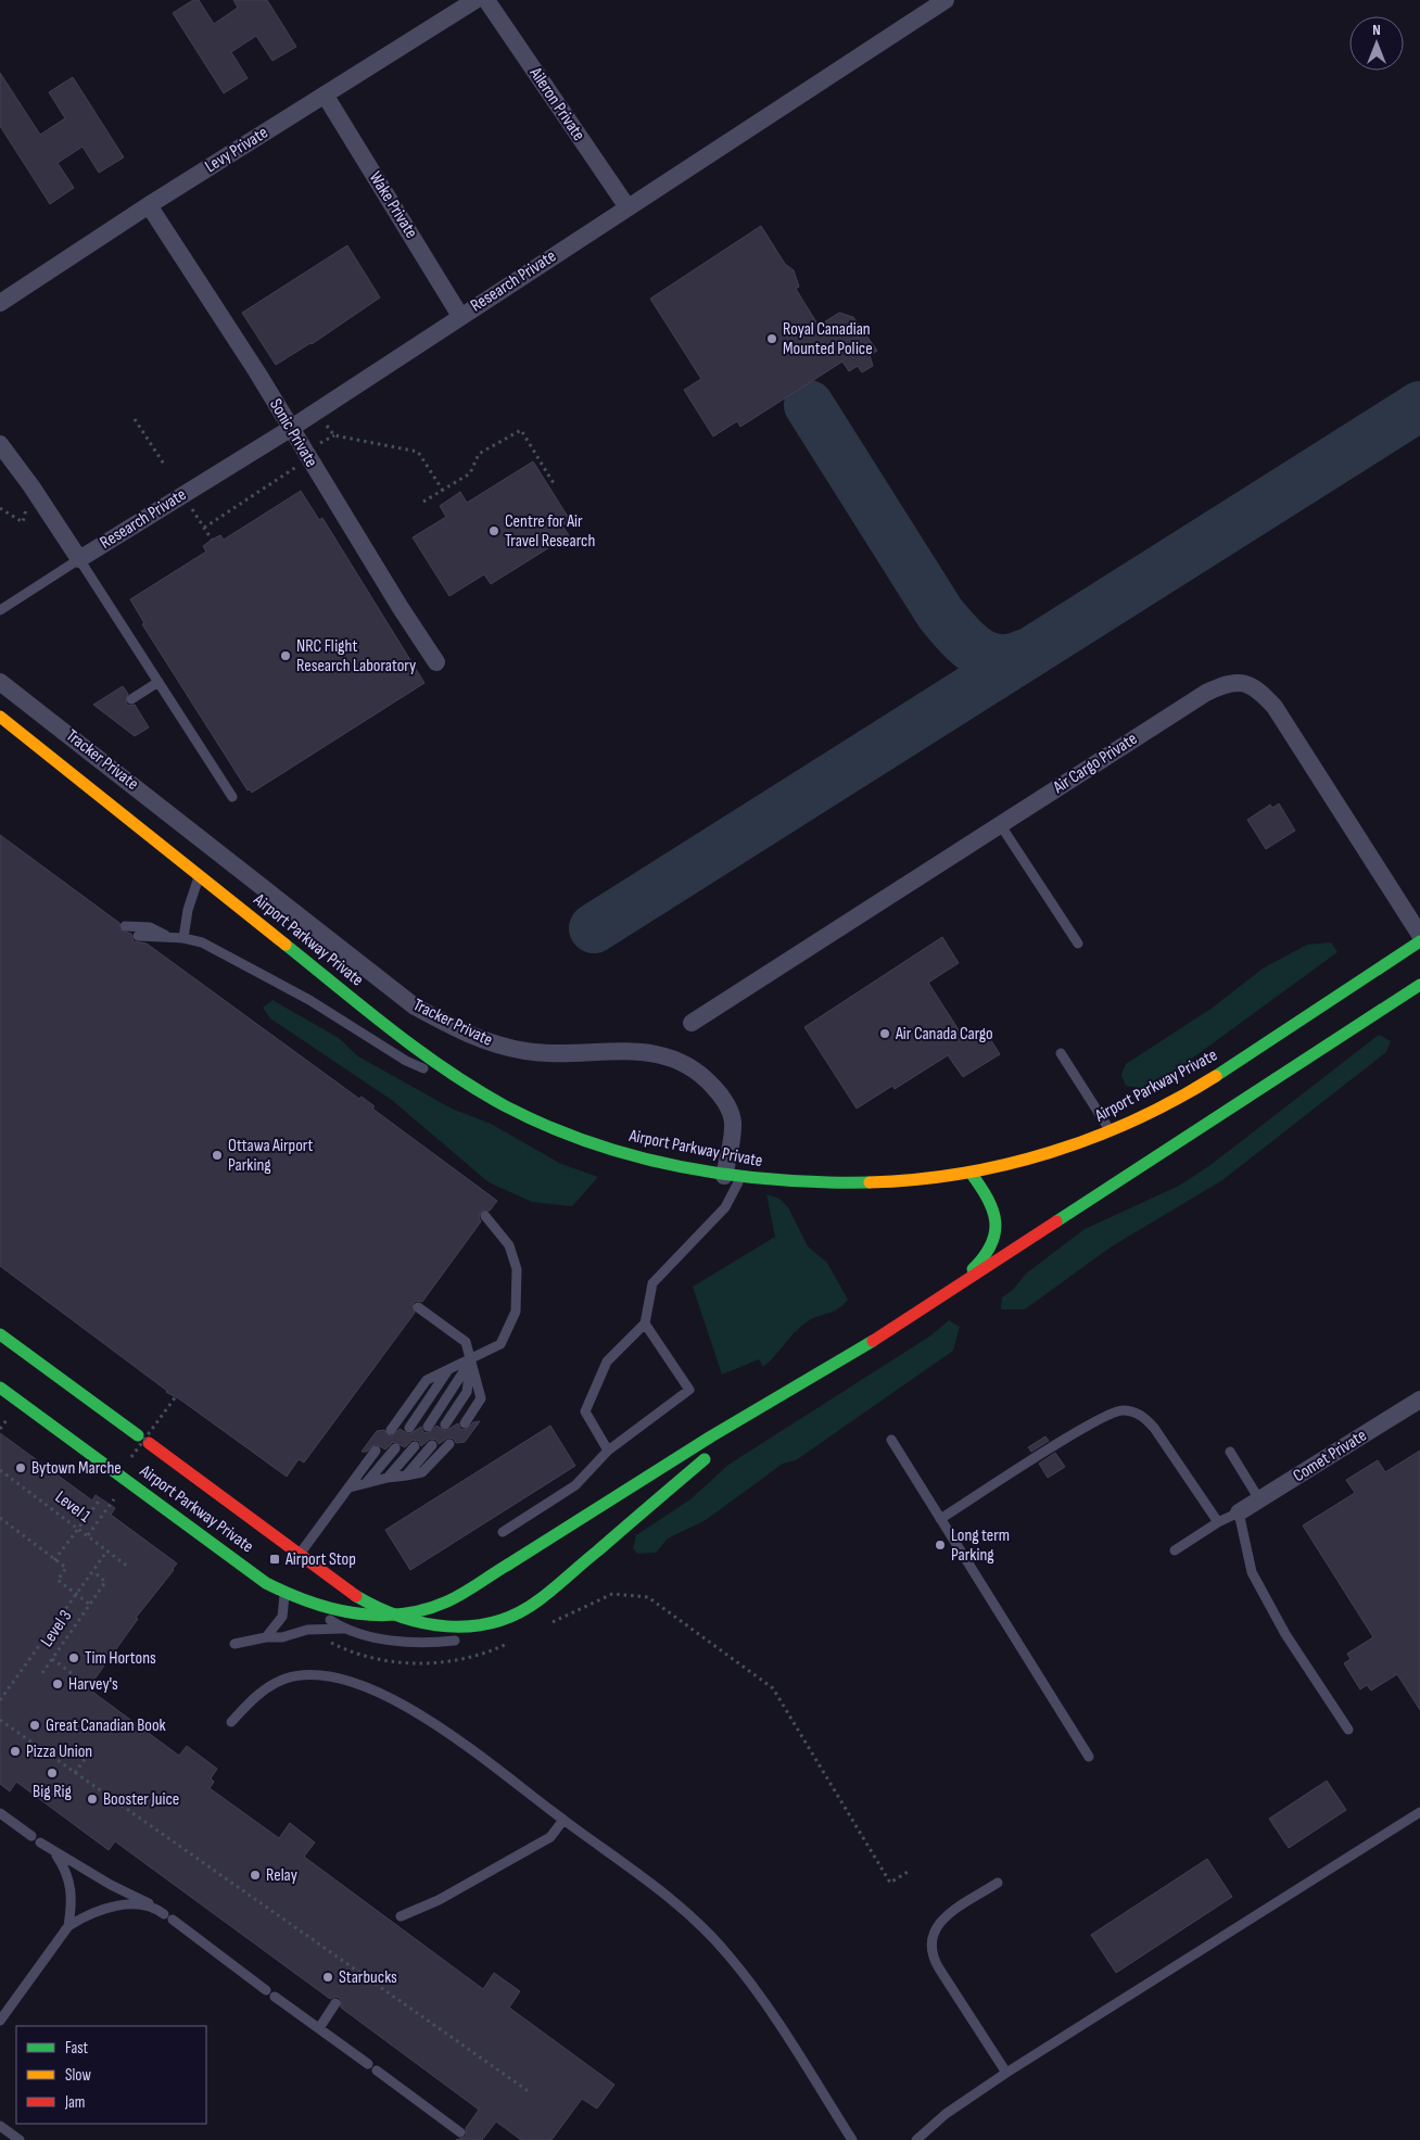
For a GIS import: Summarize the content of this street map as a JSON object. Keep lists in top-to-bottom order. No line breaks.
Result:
{"streets":{"highway":["Airport Parkway Private"],"street":["Aileron Private","Levy Private","Wake Private","Research Private","Sonic Private","Tracker Private","Air Cargo Private","Comet Private"],"path":["Level 1","Level 3"]},"crossings":[["Aileron Private","Research Private"],["Levy Private","Wake Private"],["Levy Private","Sonic Private"],["Wake Private","Research Private"],["Research Private","Sonic Private"],["Tracker Private","Airport Parkway Private"]],"places":{"other":["Royal Canadian Mounted Police","Centre for Air Travel Research","NRC Flight Research Laboratory","Air Canada Cargo","Ottawa Airport Parking","Bytown Marche","Long term Parking","Tim Hortons","Harvey's","Great Canadian Book","Pizza Union","Big Rig","Booster Juice","Relay","Starbucks"],"transit":["Airport Stop"]},"legend":["Fast","Slow","Jam"],"north":"top"}
